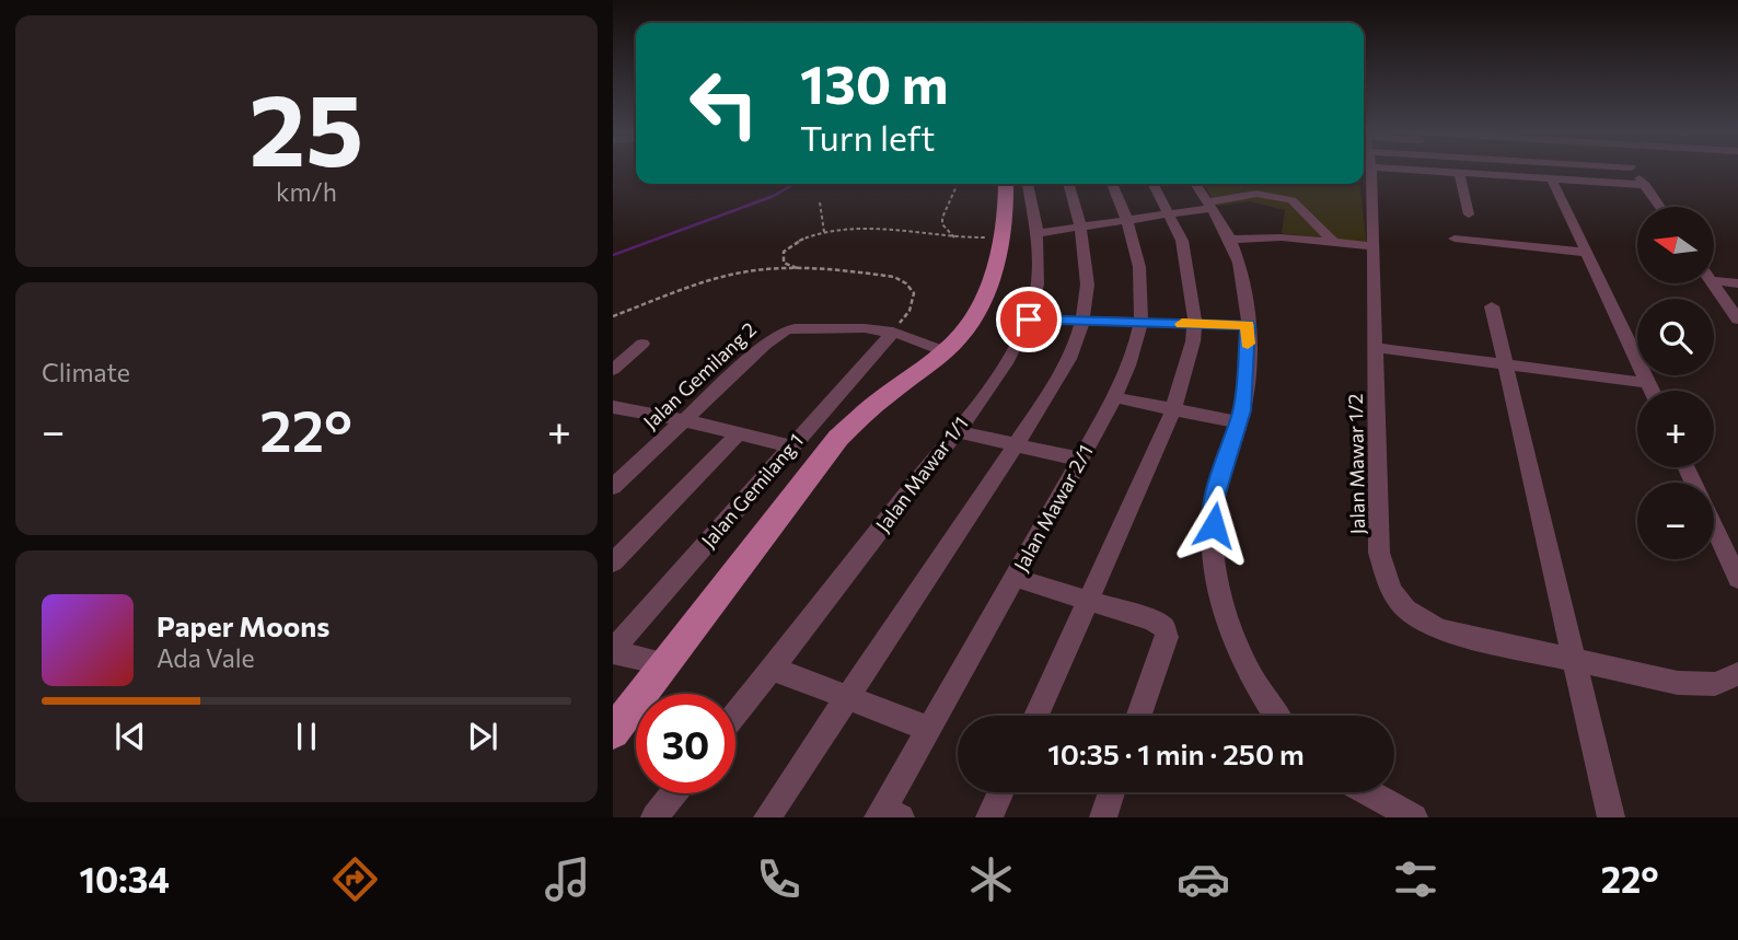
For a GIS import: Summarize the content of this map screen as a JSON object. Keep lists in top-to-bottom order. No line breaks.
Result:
{"streets":{"street":["Jalan Gemilang 2","Jalan Mawar 1/2","Jalan Mawar 1/1","Jalan Gemilang 1","Jalan Mawar 2/1"]},"crossings":[["Jalan Gemilang 2","Jalan Gemilang 1"]],"north":"left","page":{"tile":[["25","km/h"],"Climate"],"turn":["130 m","Turn left"],"map_buttons":["+","−"],"heat":["−","22°","+"],"song":["Paper Moons","Ada Vale"],"limit":"30","trip":"10:35 · 1 min · 250 m","tabs":["10:34","22°"]}}
